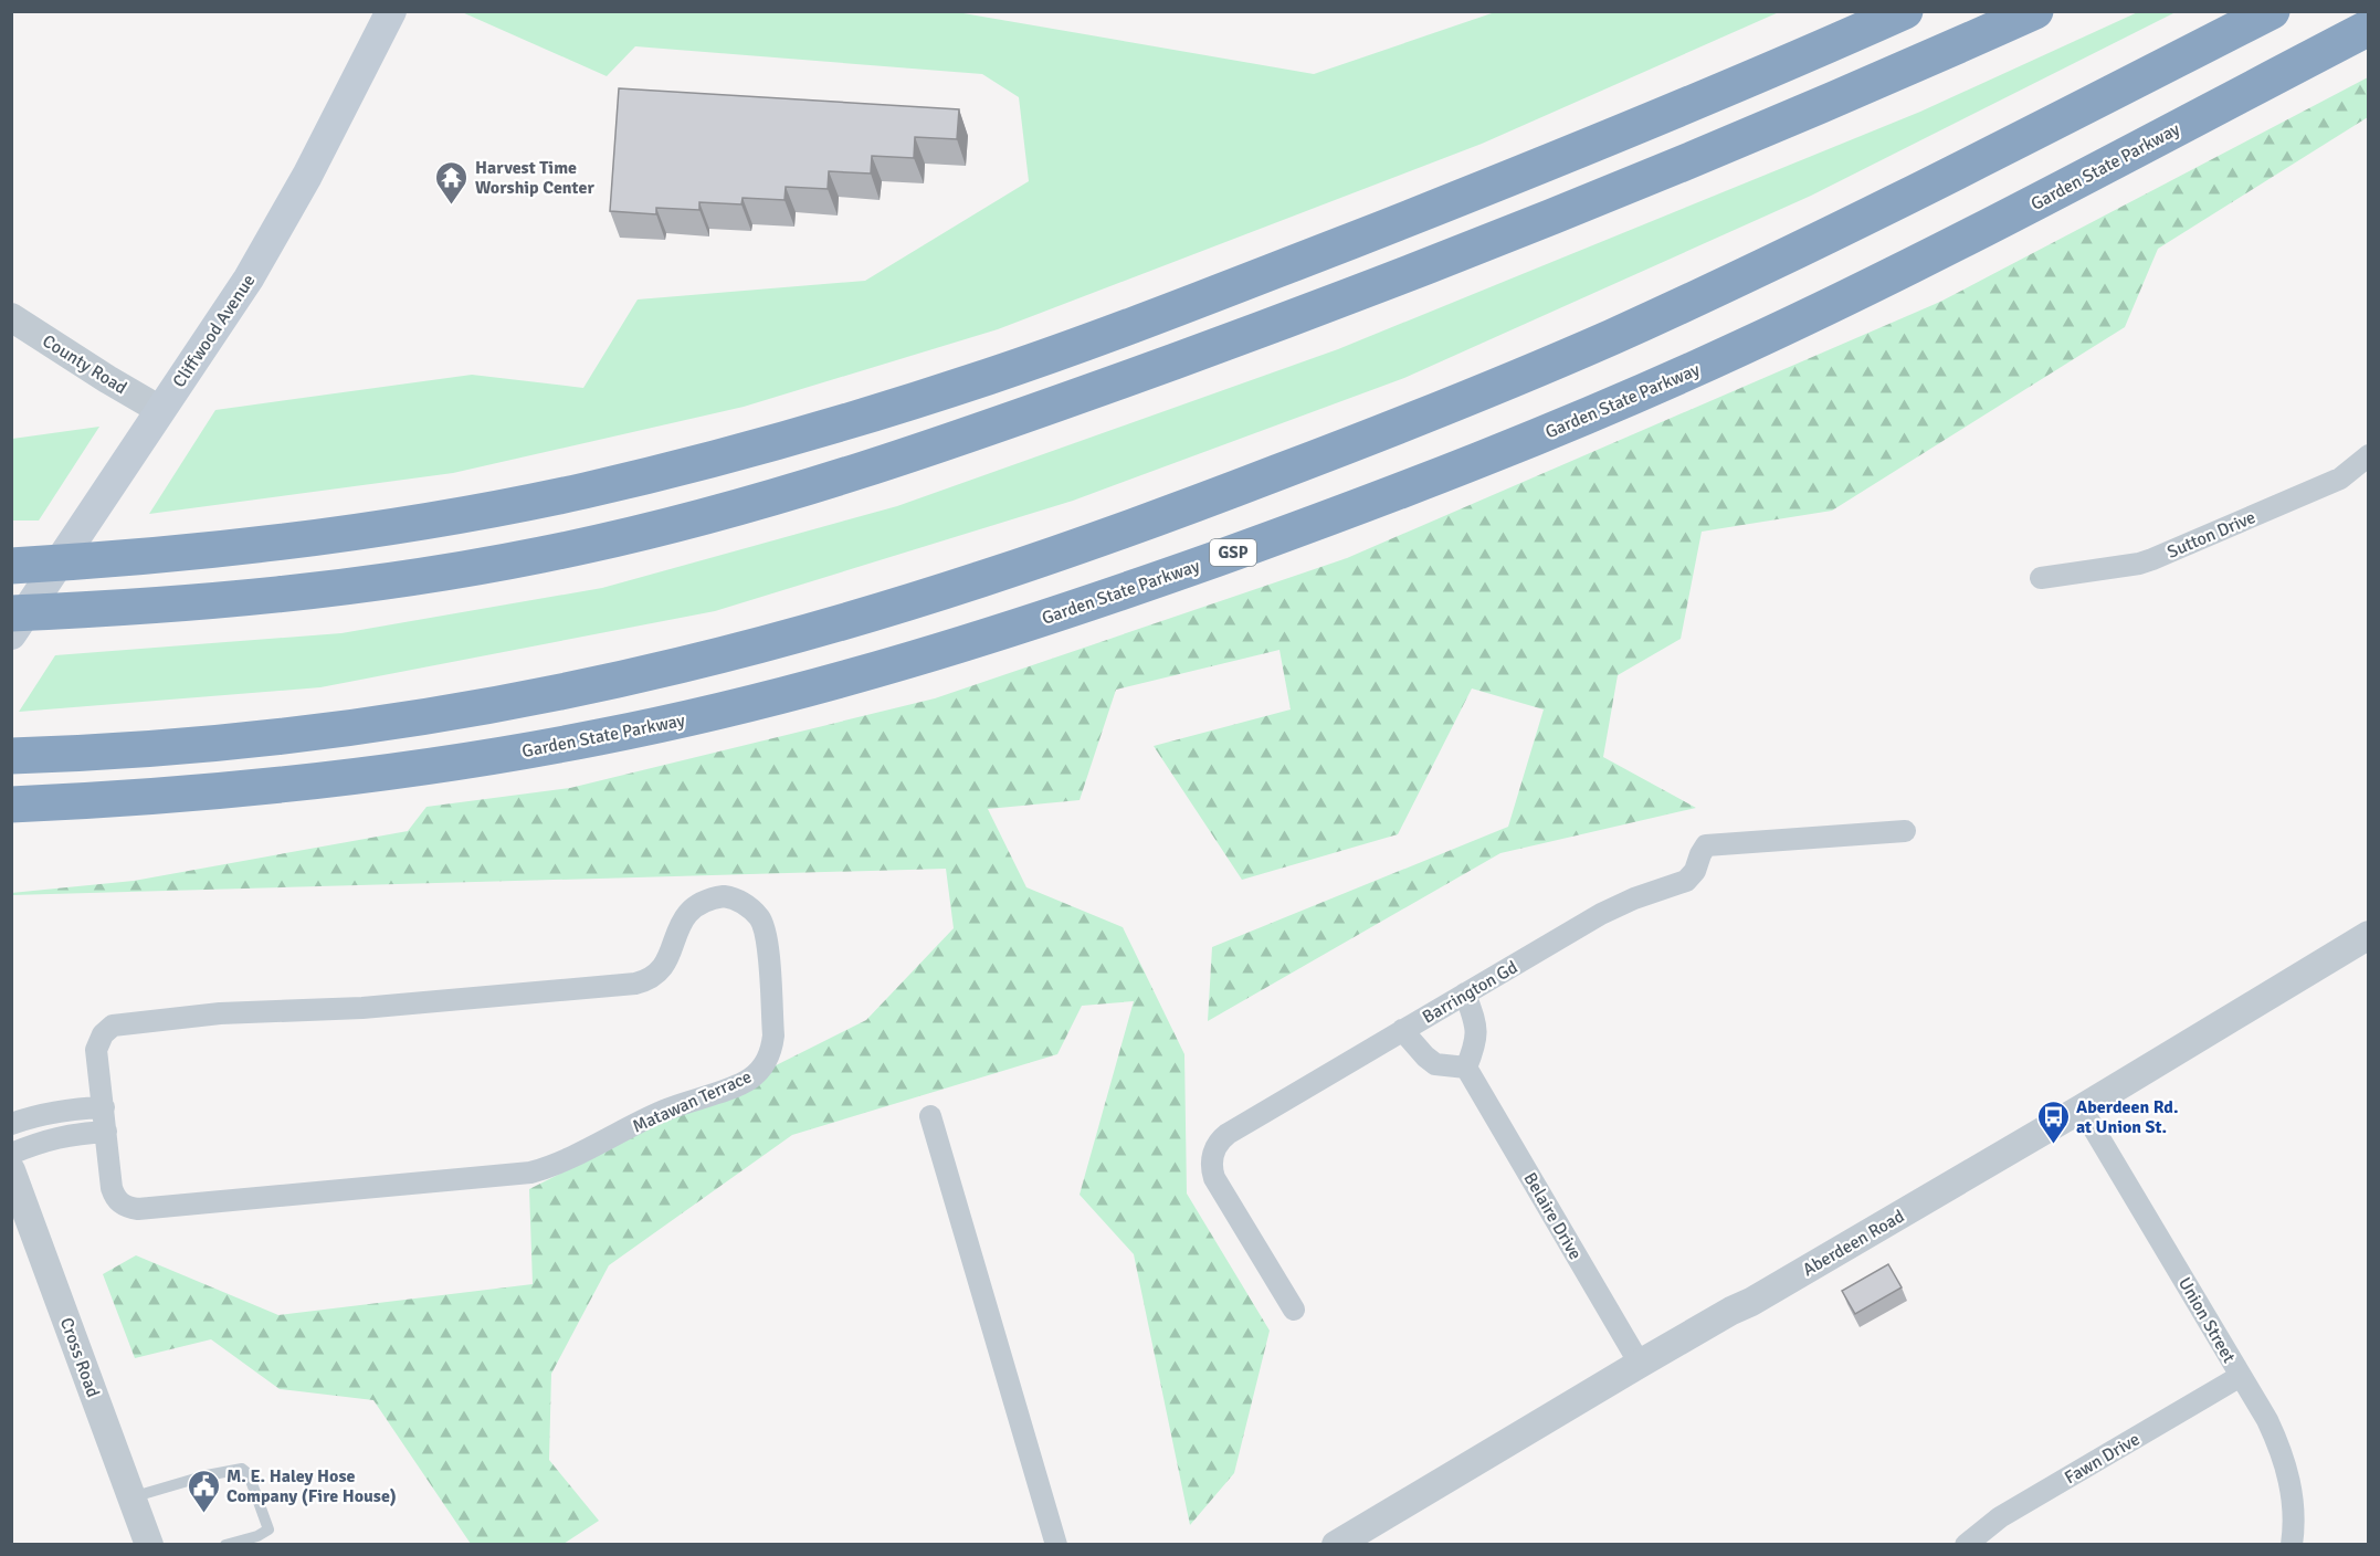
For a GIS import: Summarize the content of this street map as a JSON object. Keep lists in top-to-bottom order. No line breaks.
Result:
{"streets":{"highway":["Garden State Parkway","GSP"],"main road":["Cliffwood Avenue"],"street":["County Road","Sutton Drive","Barrington Gd","Matawan Terrace","Belaire Drive","Aberdeen Road","Union Street","Cross Road","Fawn Drive"]},"crossings":[["Cliffwood Avenue","County Road"],["Belaire Drive","Aberdeen Road"],["Aberdeen Road","Union Street"],["Union Street","Fawn Drive"]],"places":{"temple":["Harvest Time Worship Center"],"bus stop":["Aberdeen Rd. at Union St."],"public building":["M. E. Haley Hose Company (Fire House)"]}}
